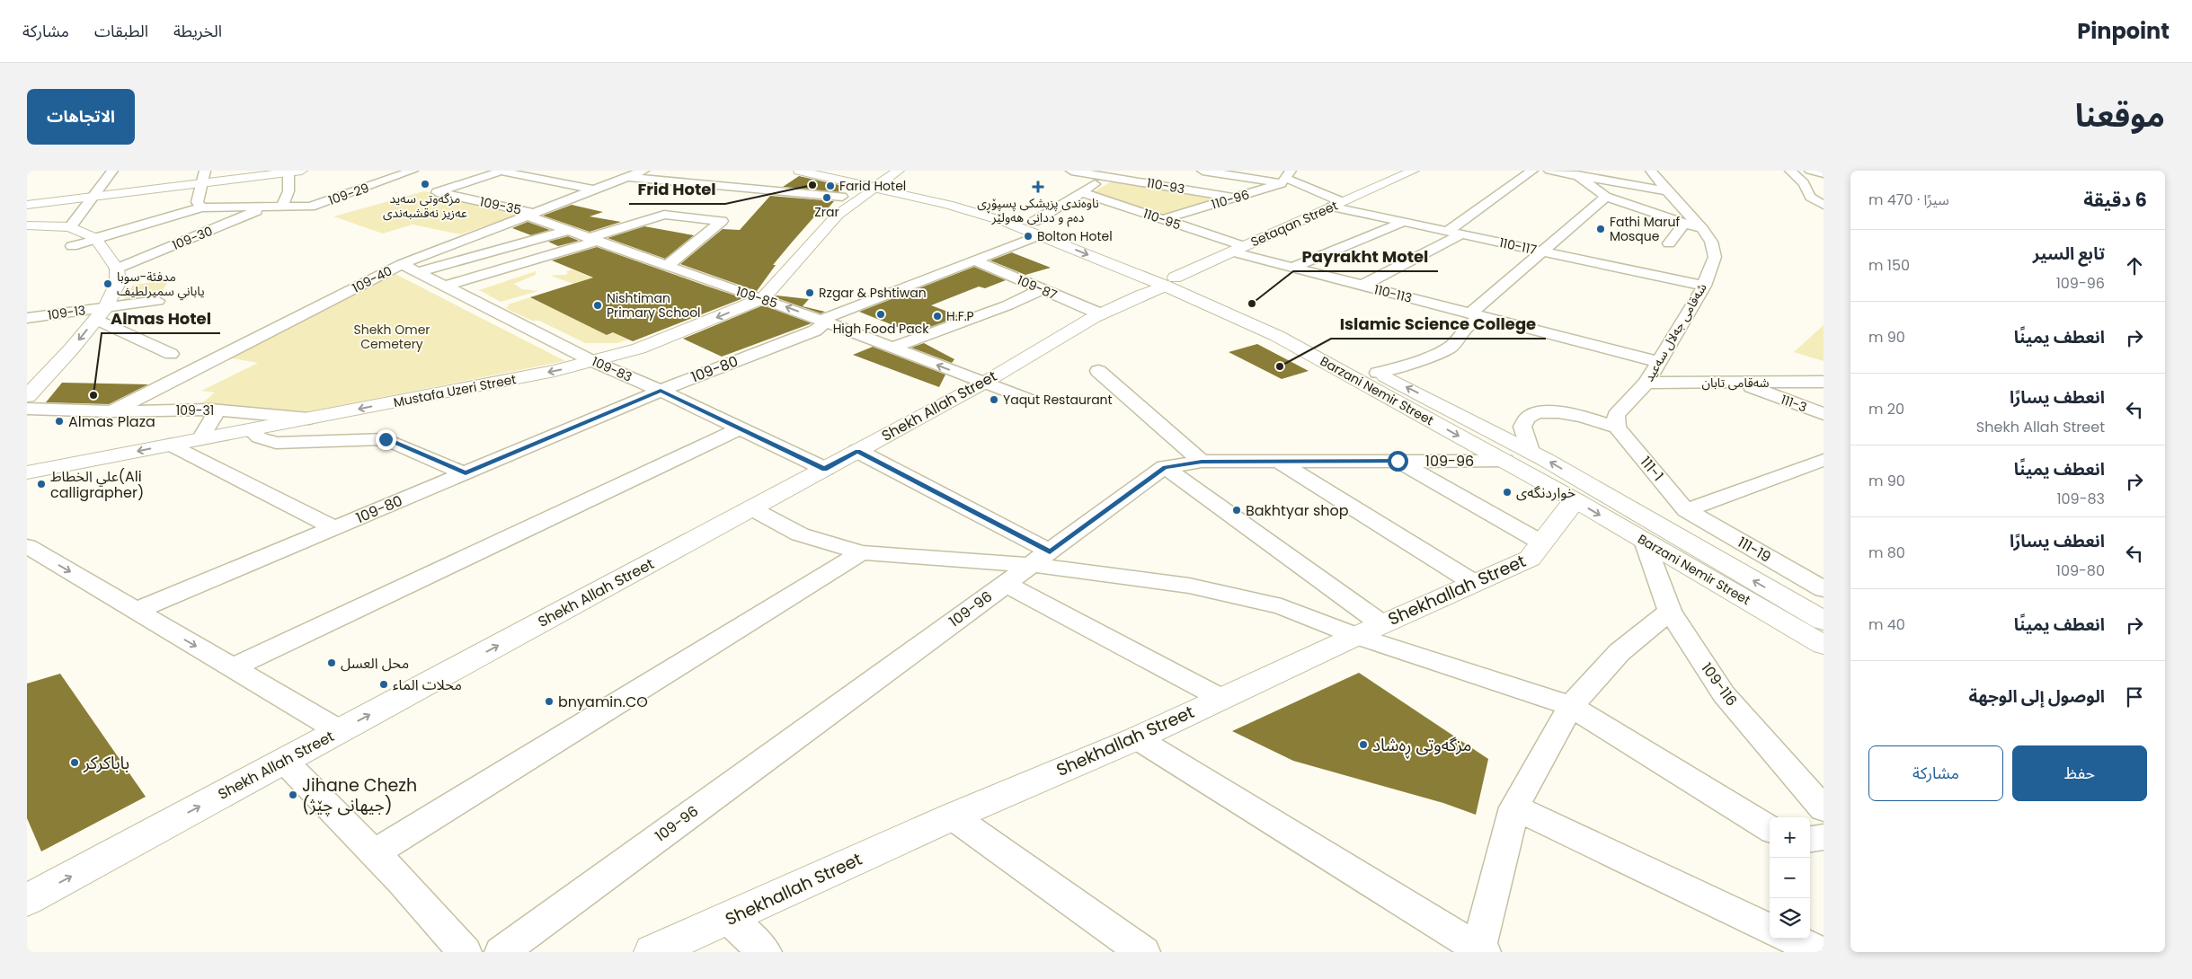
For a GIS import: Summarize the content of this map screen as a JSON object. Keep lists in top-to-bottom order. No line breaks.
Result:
{"streets":{"main road":["Setaqan Street","Mustafa Uzeri Street","Barzani Nemir Street","Shekh Allah Street","Shekhallah Street"],"street":["110-93","109-29","110-96","109-35","110-95","109-30","110-117","109-40","109-87","110-113","109-85","109-13","شەقامی جەلال سەعید","109-83","109-80","شەقامی تابان","111-3","109-31","109-96","111-1","111-19","109-116"]},"crossings":[["110-93","110-96"],["110-93","109-80"],["109-29","109-30"],["110-96","110-95"],["110-96","110-117"],["109-35","109-40"],["109-35","109-85"],["110-95","Setaqan Street"],["110-95","110-113"],["110-95","109-80"],["Setaqan Street","110-117"],["Setaqan Street","110-113"],["Setaqan Street","Barzani Nemir Street"],["Setaqan Street","Shekh Allah Street"],["110-117","شەقامی جەلال سەعید"],["109-40","109-85"],["109-40","109-83"],["109-40","109-31"],["109-87","109-80"],["109-87","Shekh Allah Street"],["110-113","شەقامی جەلال سەعید"],["109-85","109-80"],["109-85","Mustafa Uzeri Street"],["109-85","Shekh Allah Street"],["شەقامی جەلال سەعید","شەقامی تابان"],["شەقامی جەلال سەعید","111-1"],["109-83","109-80"],["109-83","Mustafa Uzeri Street"],["109-83","Shekh Allah Street"],["109-80","Barzani Nemir Street"],["شەقامی تابان","111-3"],["Mustafa Uzeri Street","109-31"],["Barzani Nemir Street","Shekh Allah Street"],["Barzani Nemir Street","109-96"],["Barzani Nemir Street","Shekhallah Street"],["Barzani Nemir Street","109-116"],["111-1","111-19"]],"one_way":["Mustafa Uzeri Street","Shekh Allah Street"],"parks":["Shekh Omer Cemetery"],"places":{"other":["مزگەوتی سەید عەزیز نەقشبەندی","Frid Hotel","Farid Hotel","Zrar","Fathi Maruf Mosque","Bolton Hotel","مدفئة-سوبا ياباني سميرلطيف","Rzgar & Pshtiwan","Payrakht Motel","Nishtiman Primary School","High Food Pack","H.F.P","Islamic Science College","Almas Hotel","Yaqut Restaurant","Almas Plaza","علي الخطاط(Ali calligrapher)","خواردنگەی","Bakhtyar shop","محل العسل","محلات الماء","bnyamin.CO","مزگەوتی ڕەشاد","باباكركر","Jihane Chezh (جیهانی چێژ)"],"health":["ناوەندی پزیشکی پسپۆڕی دەم و ددانی هەولێر"]},"page":{"header":"Pinpoint","nav":["الخريطة","الطبقات","مشاركة"],"title":"موقعنا","buttons":["الاتجاهات",["حفظ","مشاركة"]],"heading":["6 دقيقة","سيرًا · 470 m"],"list":[["تابع السير","109-96","150 m"],["انعطف يمينًا","90 m"],["انعطف يسارًا","Shekh Allah Street","20 m"],["انعطف يمينًا","109-83","90 m"],["انعطف يسارًا","109-80","80 m"],["انعطف يمينًا","40 m"],"الوصول إلى الوجهة"],"map_buttons":["+","−"]}}
